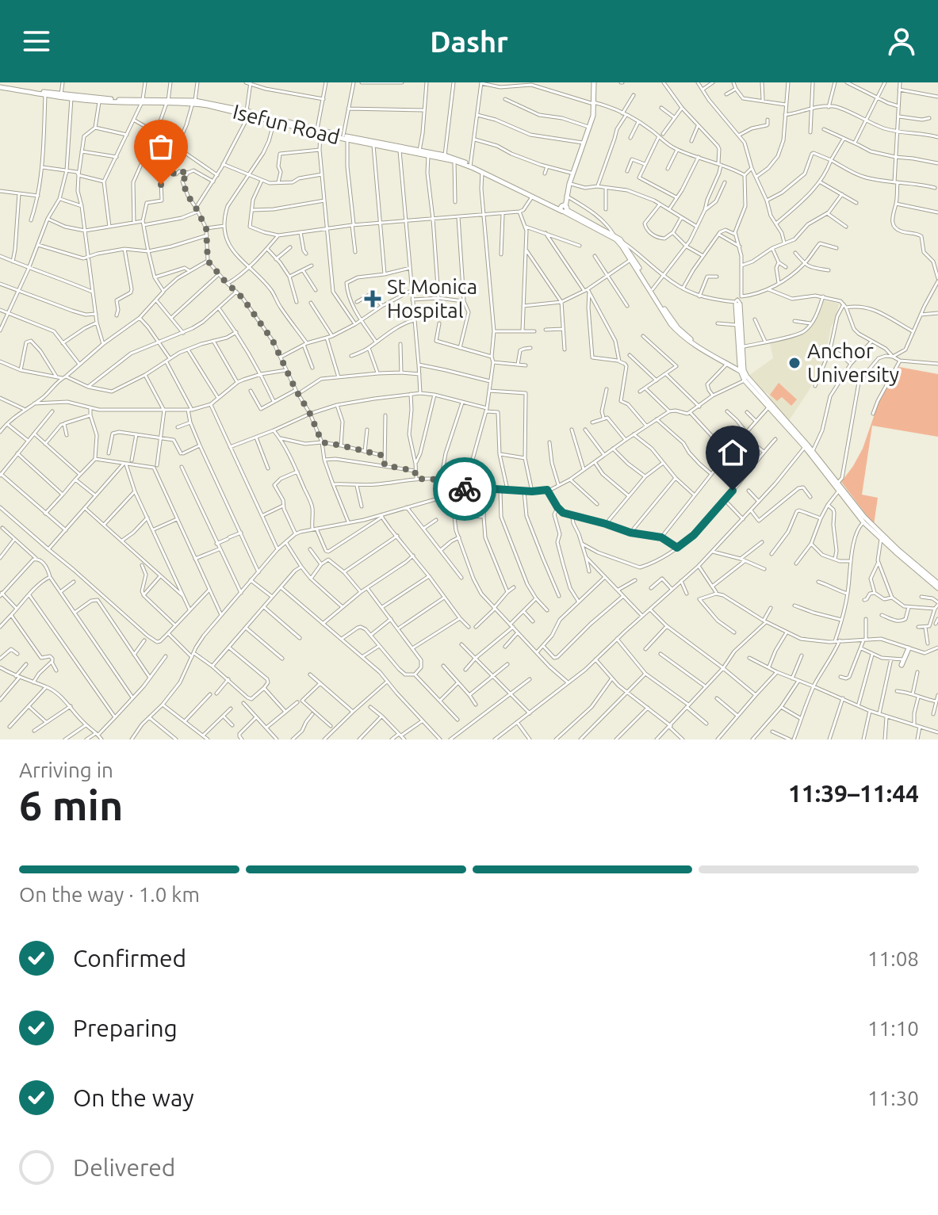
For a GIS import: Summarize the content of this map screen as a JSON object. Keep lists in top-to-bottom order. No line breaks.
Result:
{"streets":{"street":["Isefun Road"]},"places":{"health":["St Monica Hospital"],"other":["Anchor University"]},"page":{"header":"Dashr","heading":["6 min","Arriving in","11:39–11:44"],"bar":"On the way · 1.0 km","list":[["Confirmed","11:08"],["Preparing","11:10"],["On the way","11:30"],"Delivered"]}}
